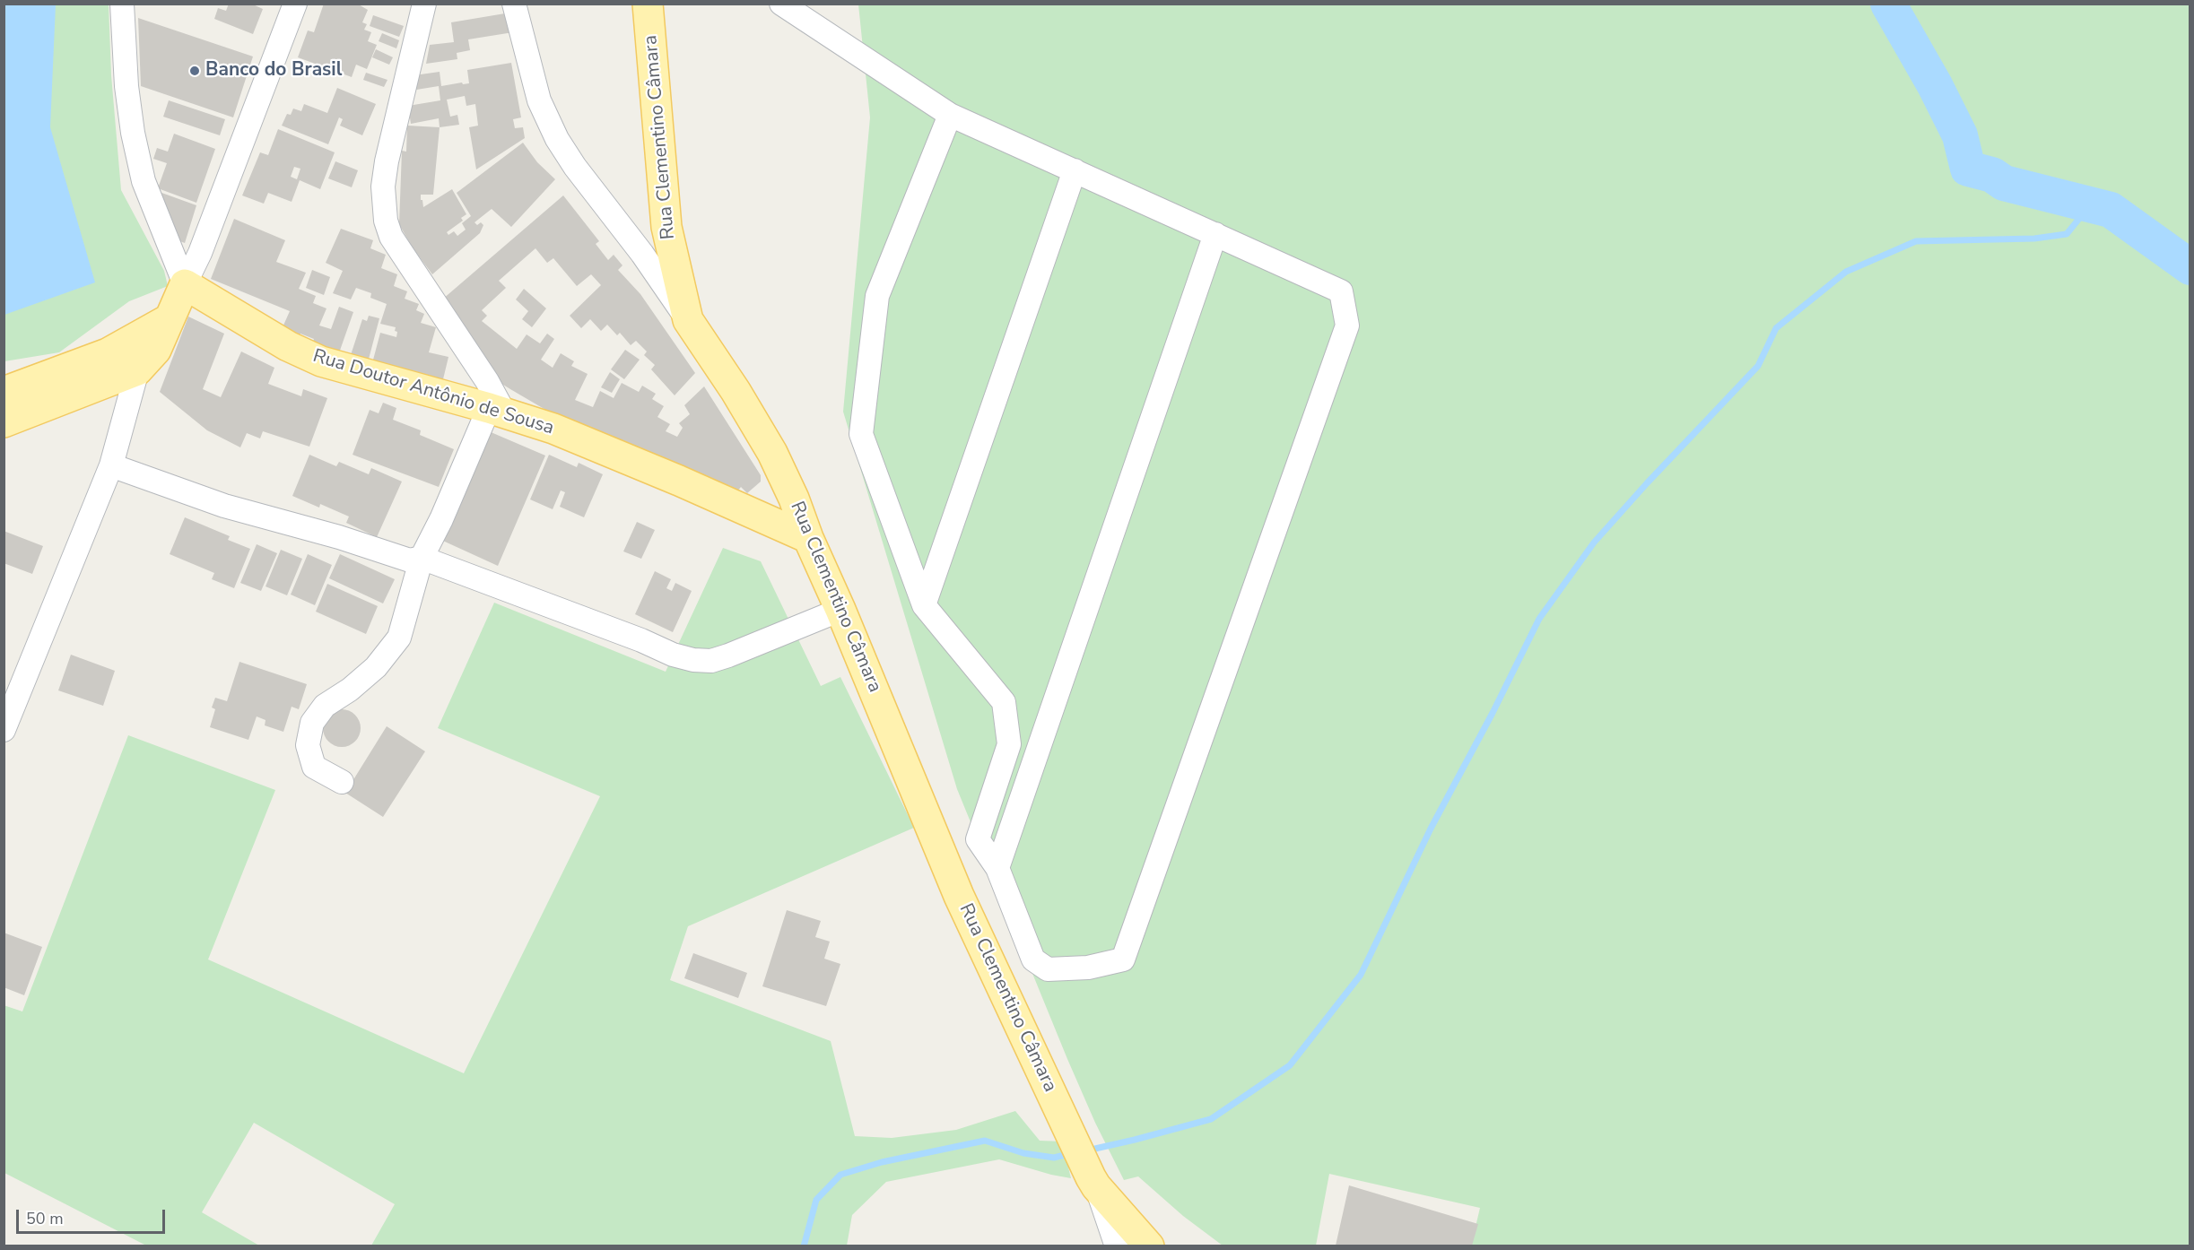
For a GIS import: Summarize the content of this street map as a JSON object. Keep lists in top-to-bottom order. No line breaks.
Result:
{"streets":{"main road":["Rua Clementino Câmara","Rua Doutor Antônio de Sousa"]},"crossings":[["Rua Clementino Câmara","Rua Doutor Antônio de Sousa"]],"places":["Banco do Brasil"],"scale_bar":"50 m"}
